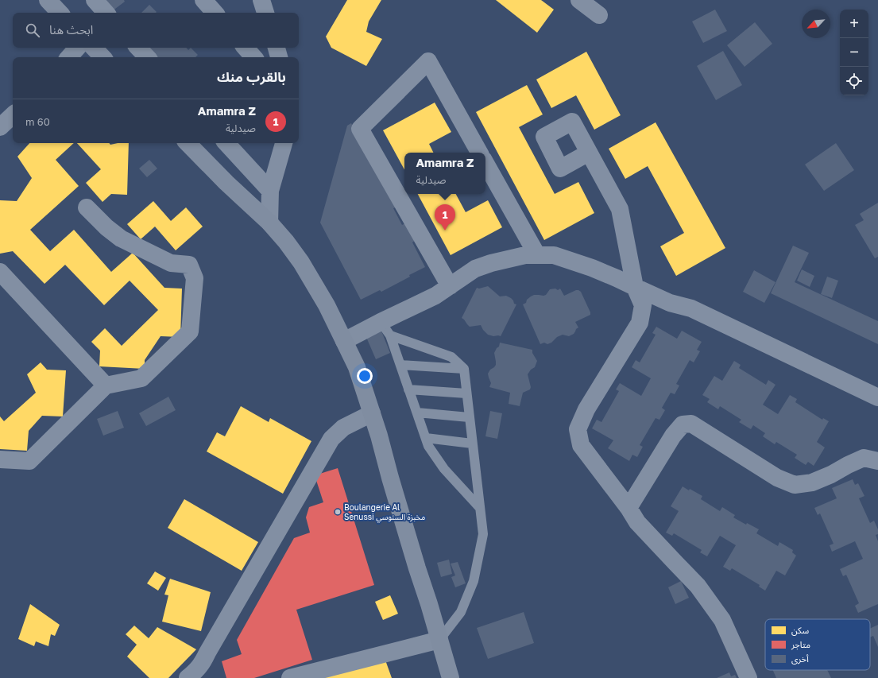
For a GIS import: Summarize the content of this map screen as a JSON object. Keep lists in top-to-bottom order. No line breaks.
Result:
{"places":["Boulangerie Al Senussi مخبزة السنوسي"],"legend":["سكن","متاجر","أخرى"],"north":"bottom left","page":{"map_buttons":["+","−"],"search":"ابحث هنا","heading":"بالقرب منك","list":[{"mark":"1","name":"Amamra Z","note":"صيدلية","value":"60 m"}],"popup":["Amamra Z","صيدلية"],"pins":"1"}}
